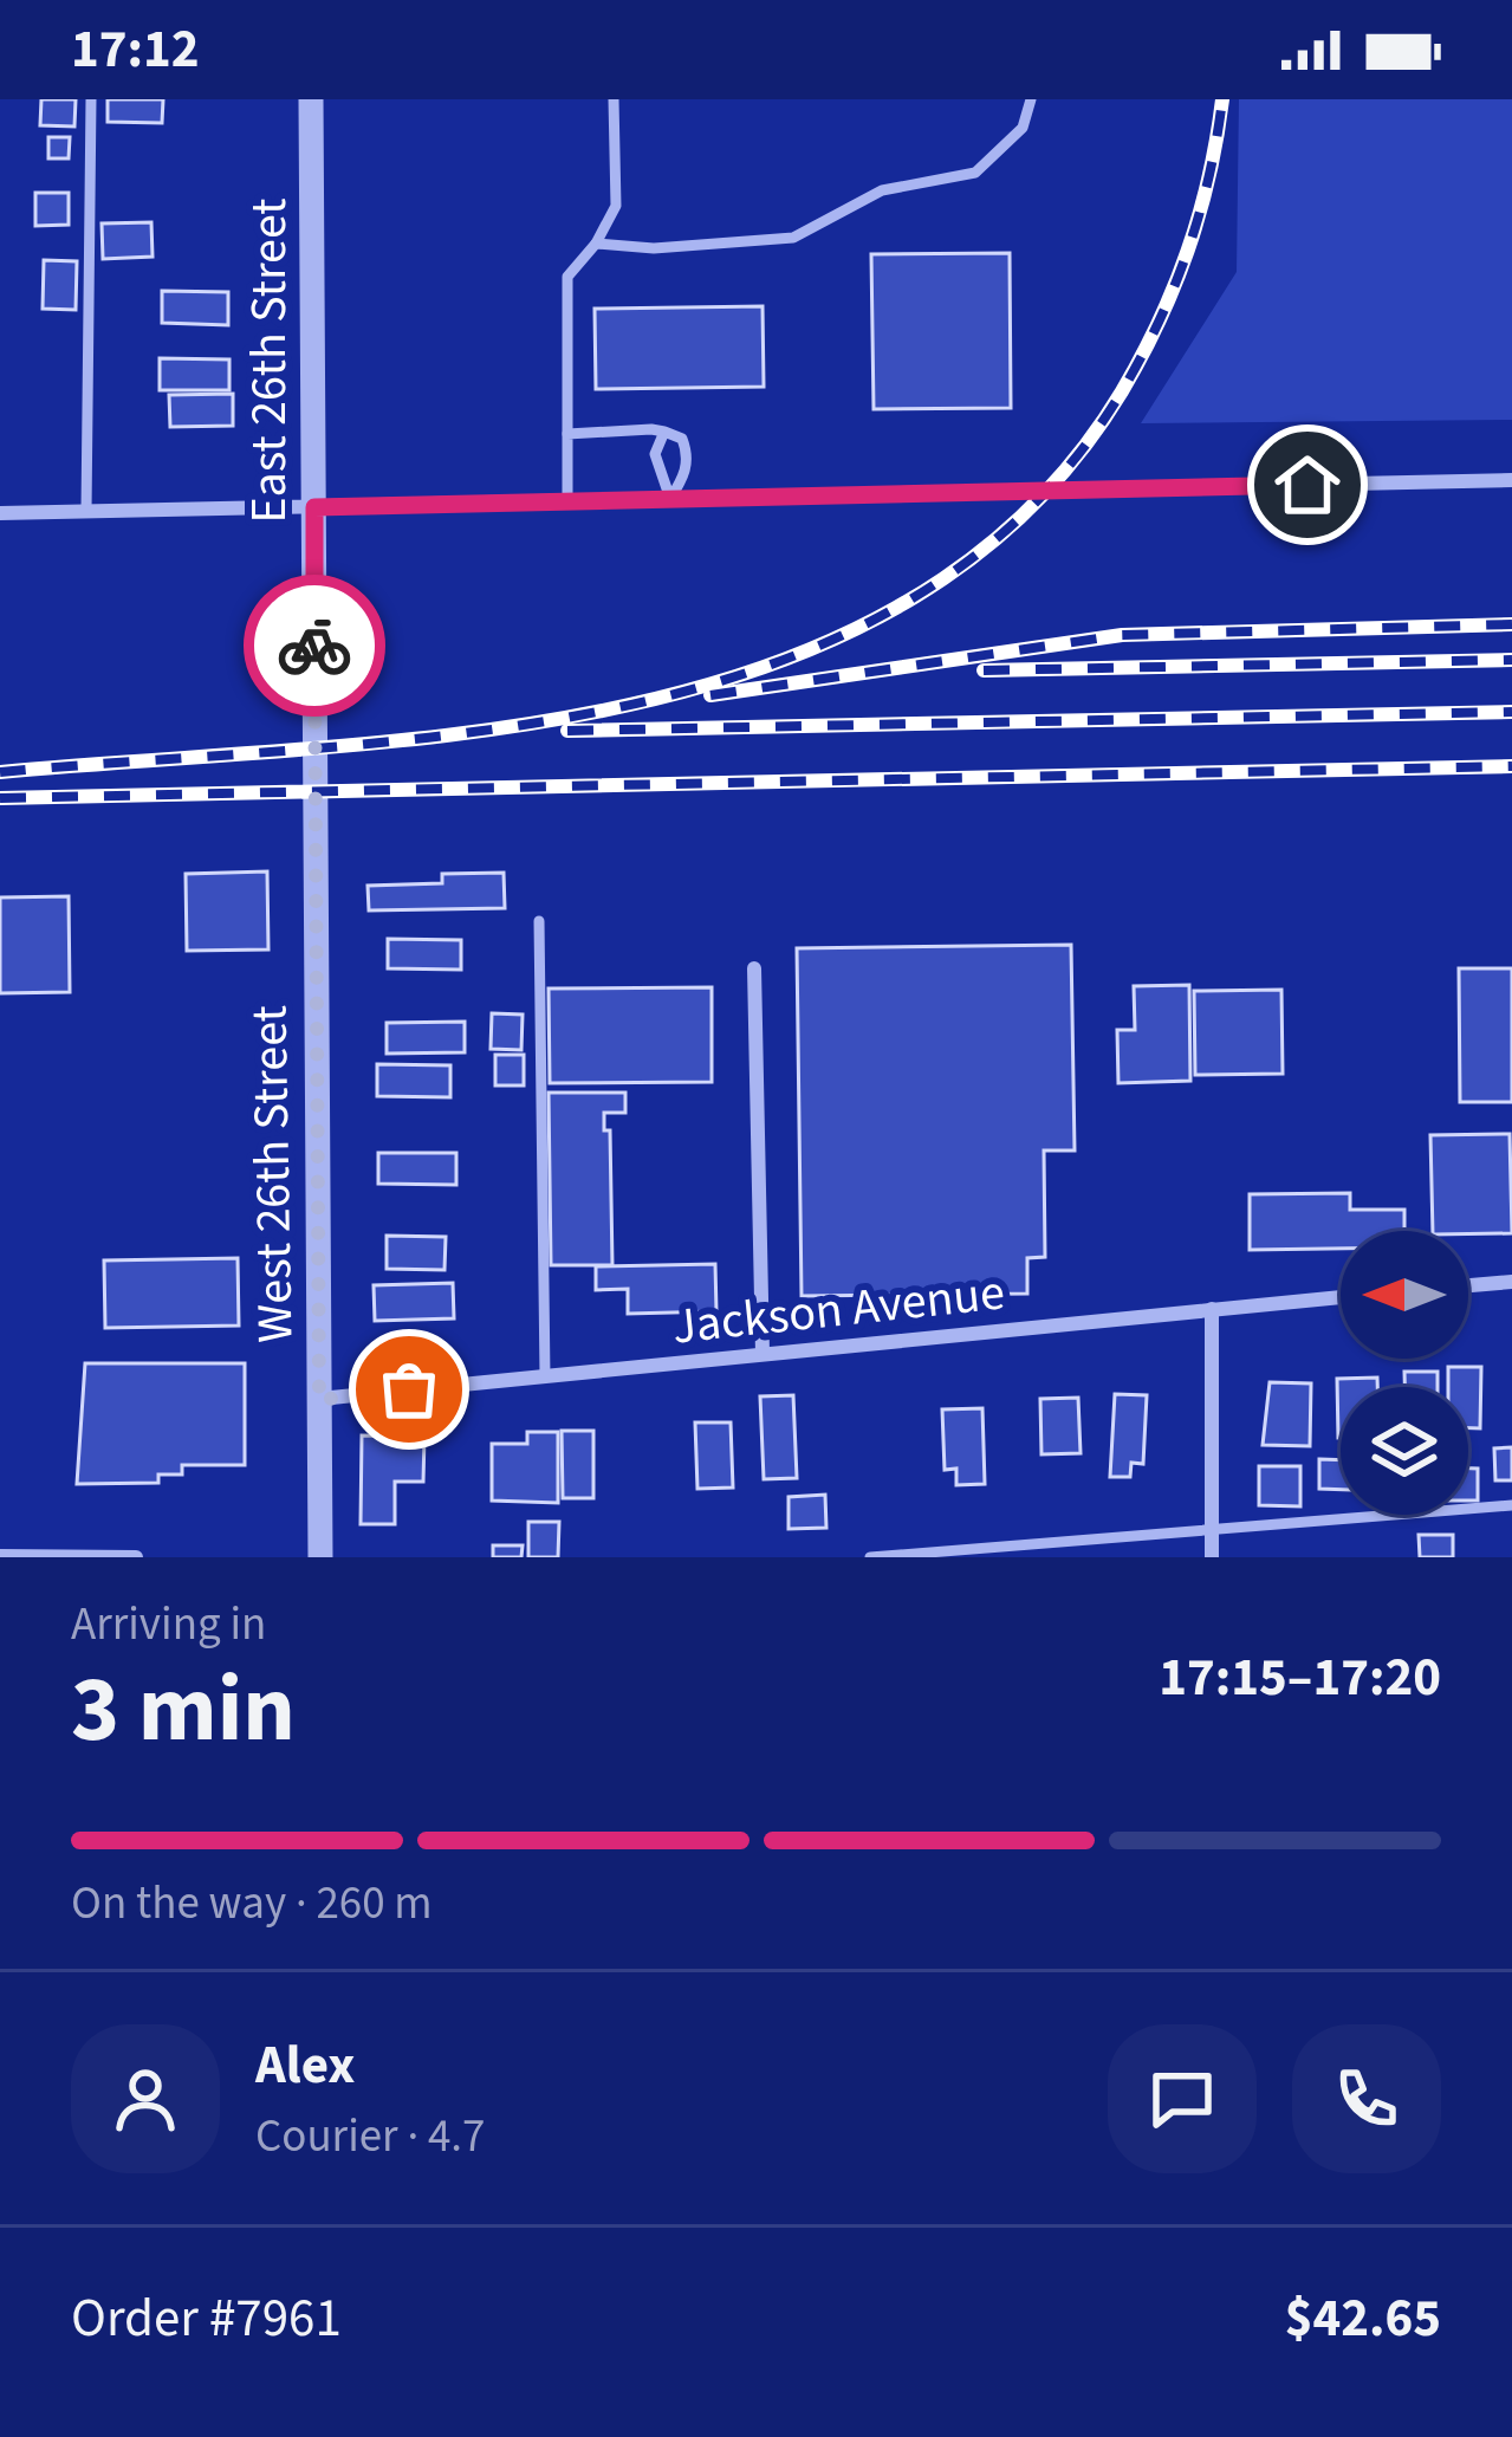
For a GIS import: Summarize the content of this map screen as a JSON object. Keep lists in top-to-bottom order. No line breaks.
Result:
{"streets":{"street":["East 26th Street","West 26th Street","Jackson Avenue"]},"crossings":[["East 26th Street","West 26th Street"],["West 26th Street","Jackson Avenue"]],"north":"left","page":{"status":"17:12","heading":["3 min","Arriving in","17:15–17:20"],"panel":["Alex","Courier · 4.7","Order #7961","$42.65"],"bar":"On the way · 260 m"}}
